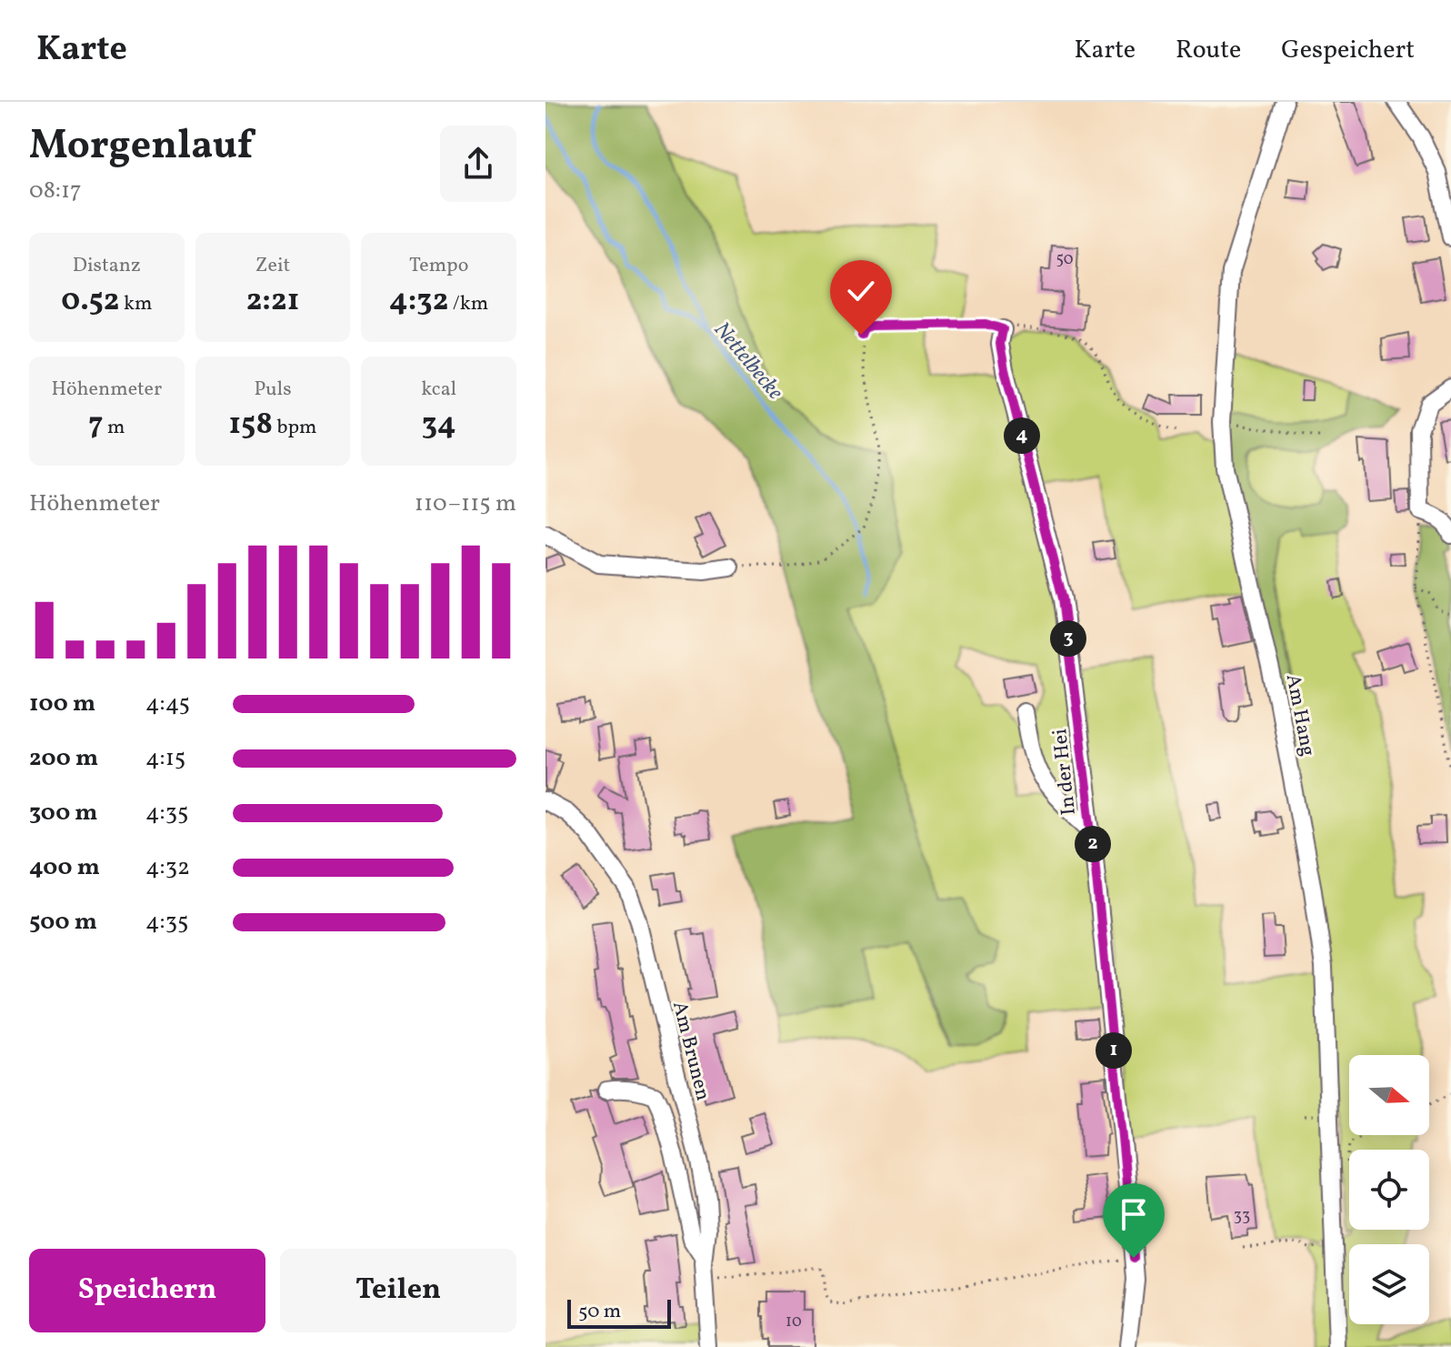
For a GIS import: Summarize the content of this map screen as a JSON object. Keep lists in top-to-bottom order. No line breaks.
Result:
{"streets":{"street":["Am Hang","In der Hei","Am Brunen"]},"water":["Nettelbecke"],"house_numbers":["50","33","10"],"scale_bar":"50 m","north":"right","page":{"header":"Karte","nav":["Karte","Route","Gespeichert"],"heading":["Morgenlauf","08:17"],"stats":[["Distanz","0.52 km"],["Zeit","2:21"],["Tempo","4:32 /km"],["Höhenmeter","7 m"],["Puls","158 bpm"],["kcal","34"]],"pins":["4","3","2","1"],"chart":["Höhenmeter","110–115 m"],"list":[{"name":"100 m","note":"4:45"},{"name":"200 m","note":"4:15"},{"name":"300 m","note":"4:35"},{"name":"400 m","note":"4:32"},{"name":"500 m","note":"4:35"}],"buttons":["Speichern","Teilen"],"scale":"50 m"}}
